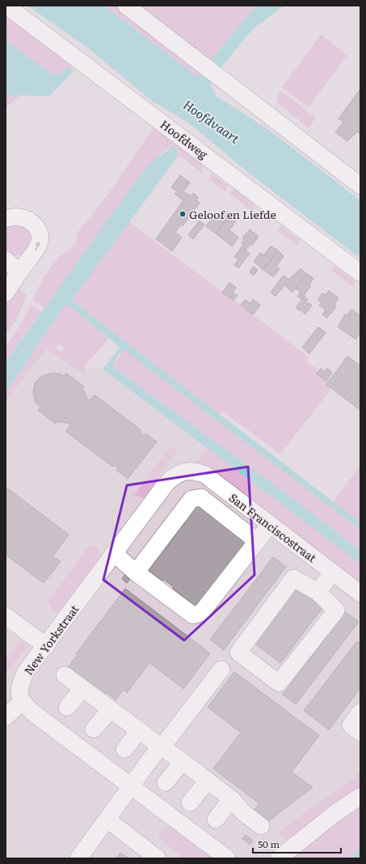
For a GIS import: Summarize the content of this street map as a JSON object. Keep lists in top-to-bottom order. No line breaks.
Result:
{"streets":{"street":["Hoofdweg","San Franciscostraat","New Yorkstraat"]},"crossings":[["San Franciscostraat","New Yorkstraat"]],"water":["Hoofdvaart"],"places":["Geloof en Liefde"],"scale_bar":"50 m"}
